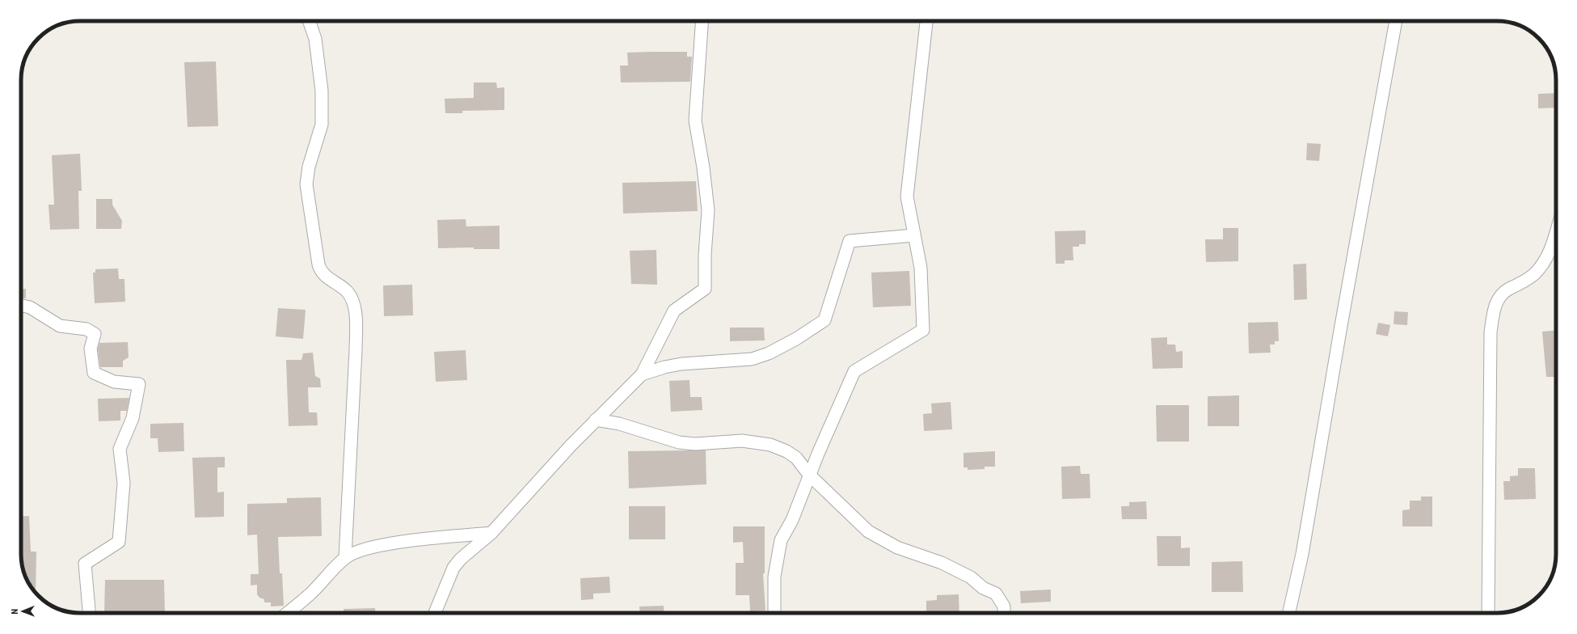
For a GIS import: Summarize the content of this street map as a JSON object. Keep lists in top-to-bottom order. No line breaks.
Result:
{"north":"left"}
